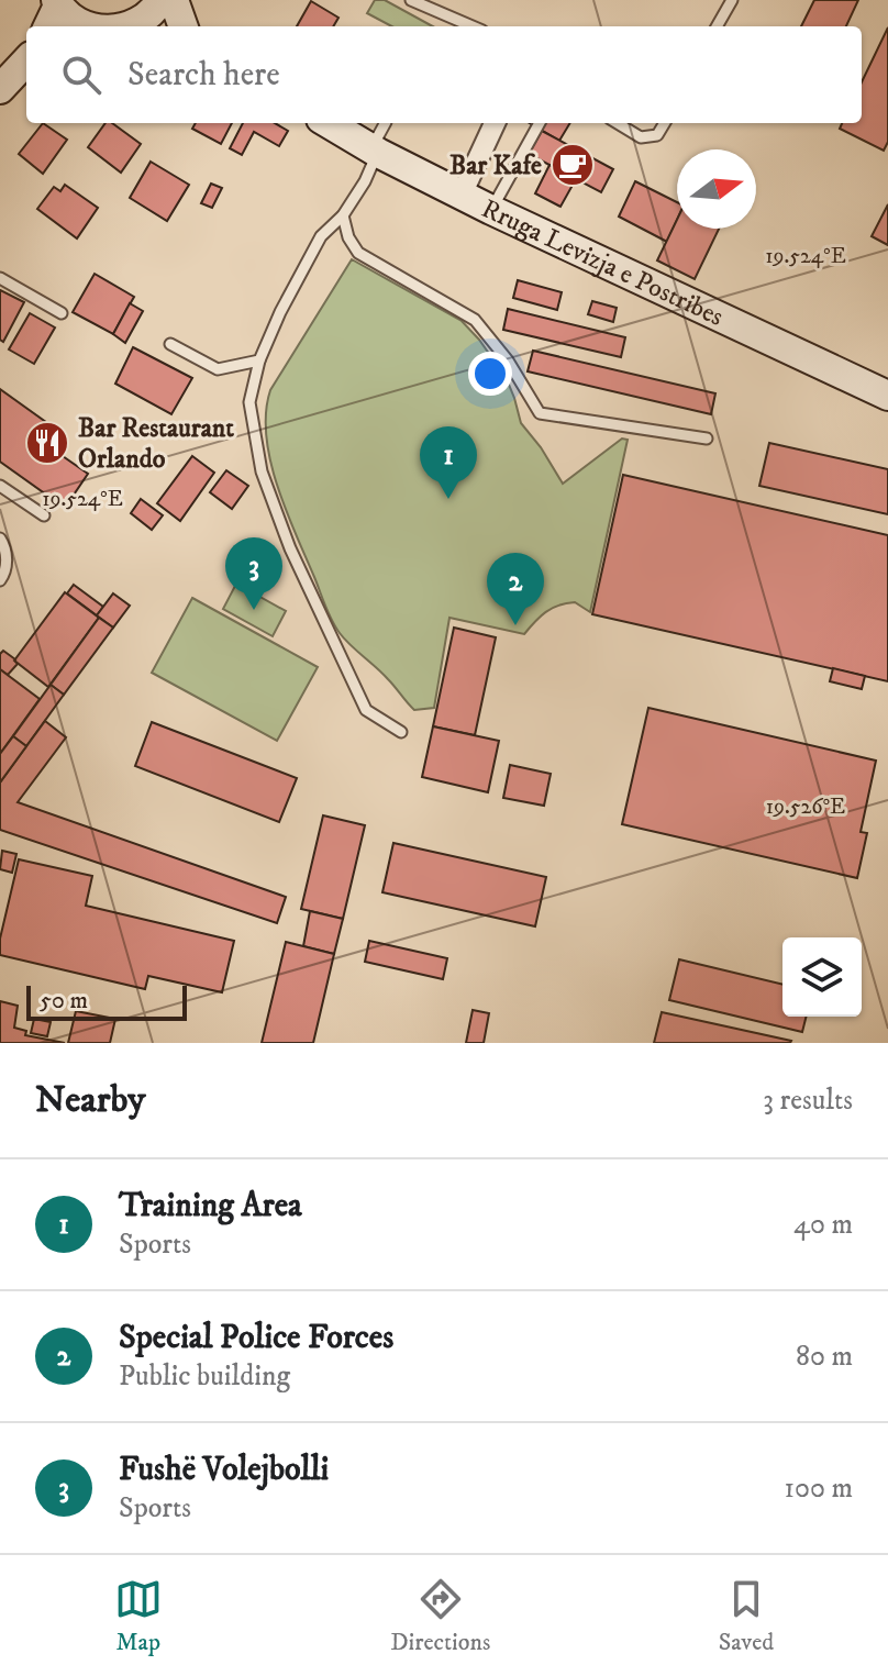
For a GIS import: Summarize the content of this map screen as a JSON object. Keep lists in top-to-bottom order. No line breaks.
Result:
{"streets":{"street":["Rruga Levizja e Postribes"]},"places":{"cafe":["Bar Kafe"],"restaurant":["Bar Restaurant Orlando"]},"scale_bar":"50 m","north":"right","page":{"search":"Search here","pins":["1","3","2"],"scale":"50 m","heading":["Nearby","3 results"],"list":[{"mark":"1","name":"Training Area","note":"Sports","value":"40 m"},{"mark":"2","name":"Special Police Forces","note":"Public building","value":"80 m"},{"mark":"3","name":"Fushë Volejbolli","note":"Sports","value":"100 m"}],"nav":["Map","Directions","Saved"]},"coordinates":["19.524°E","19.526°E"]}
